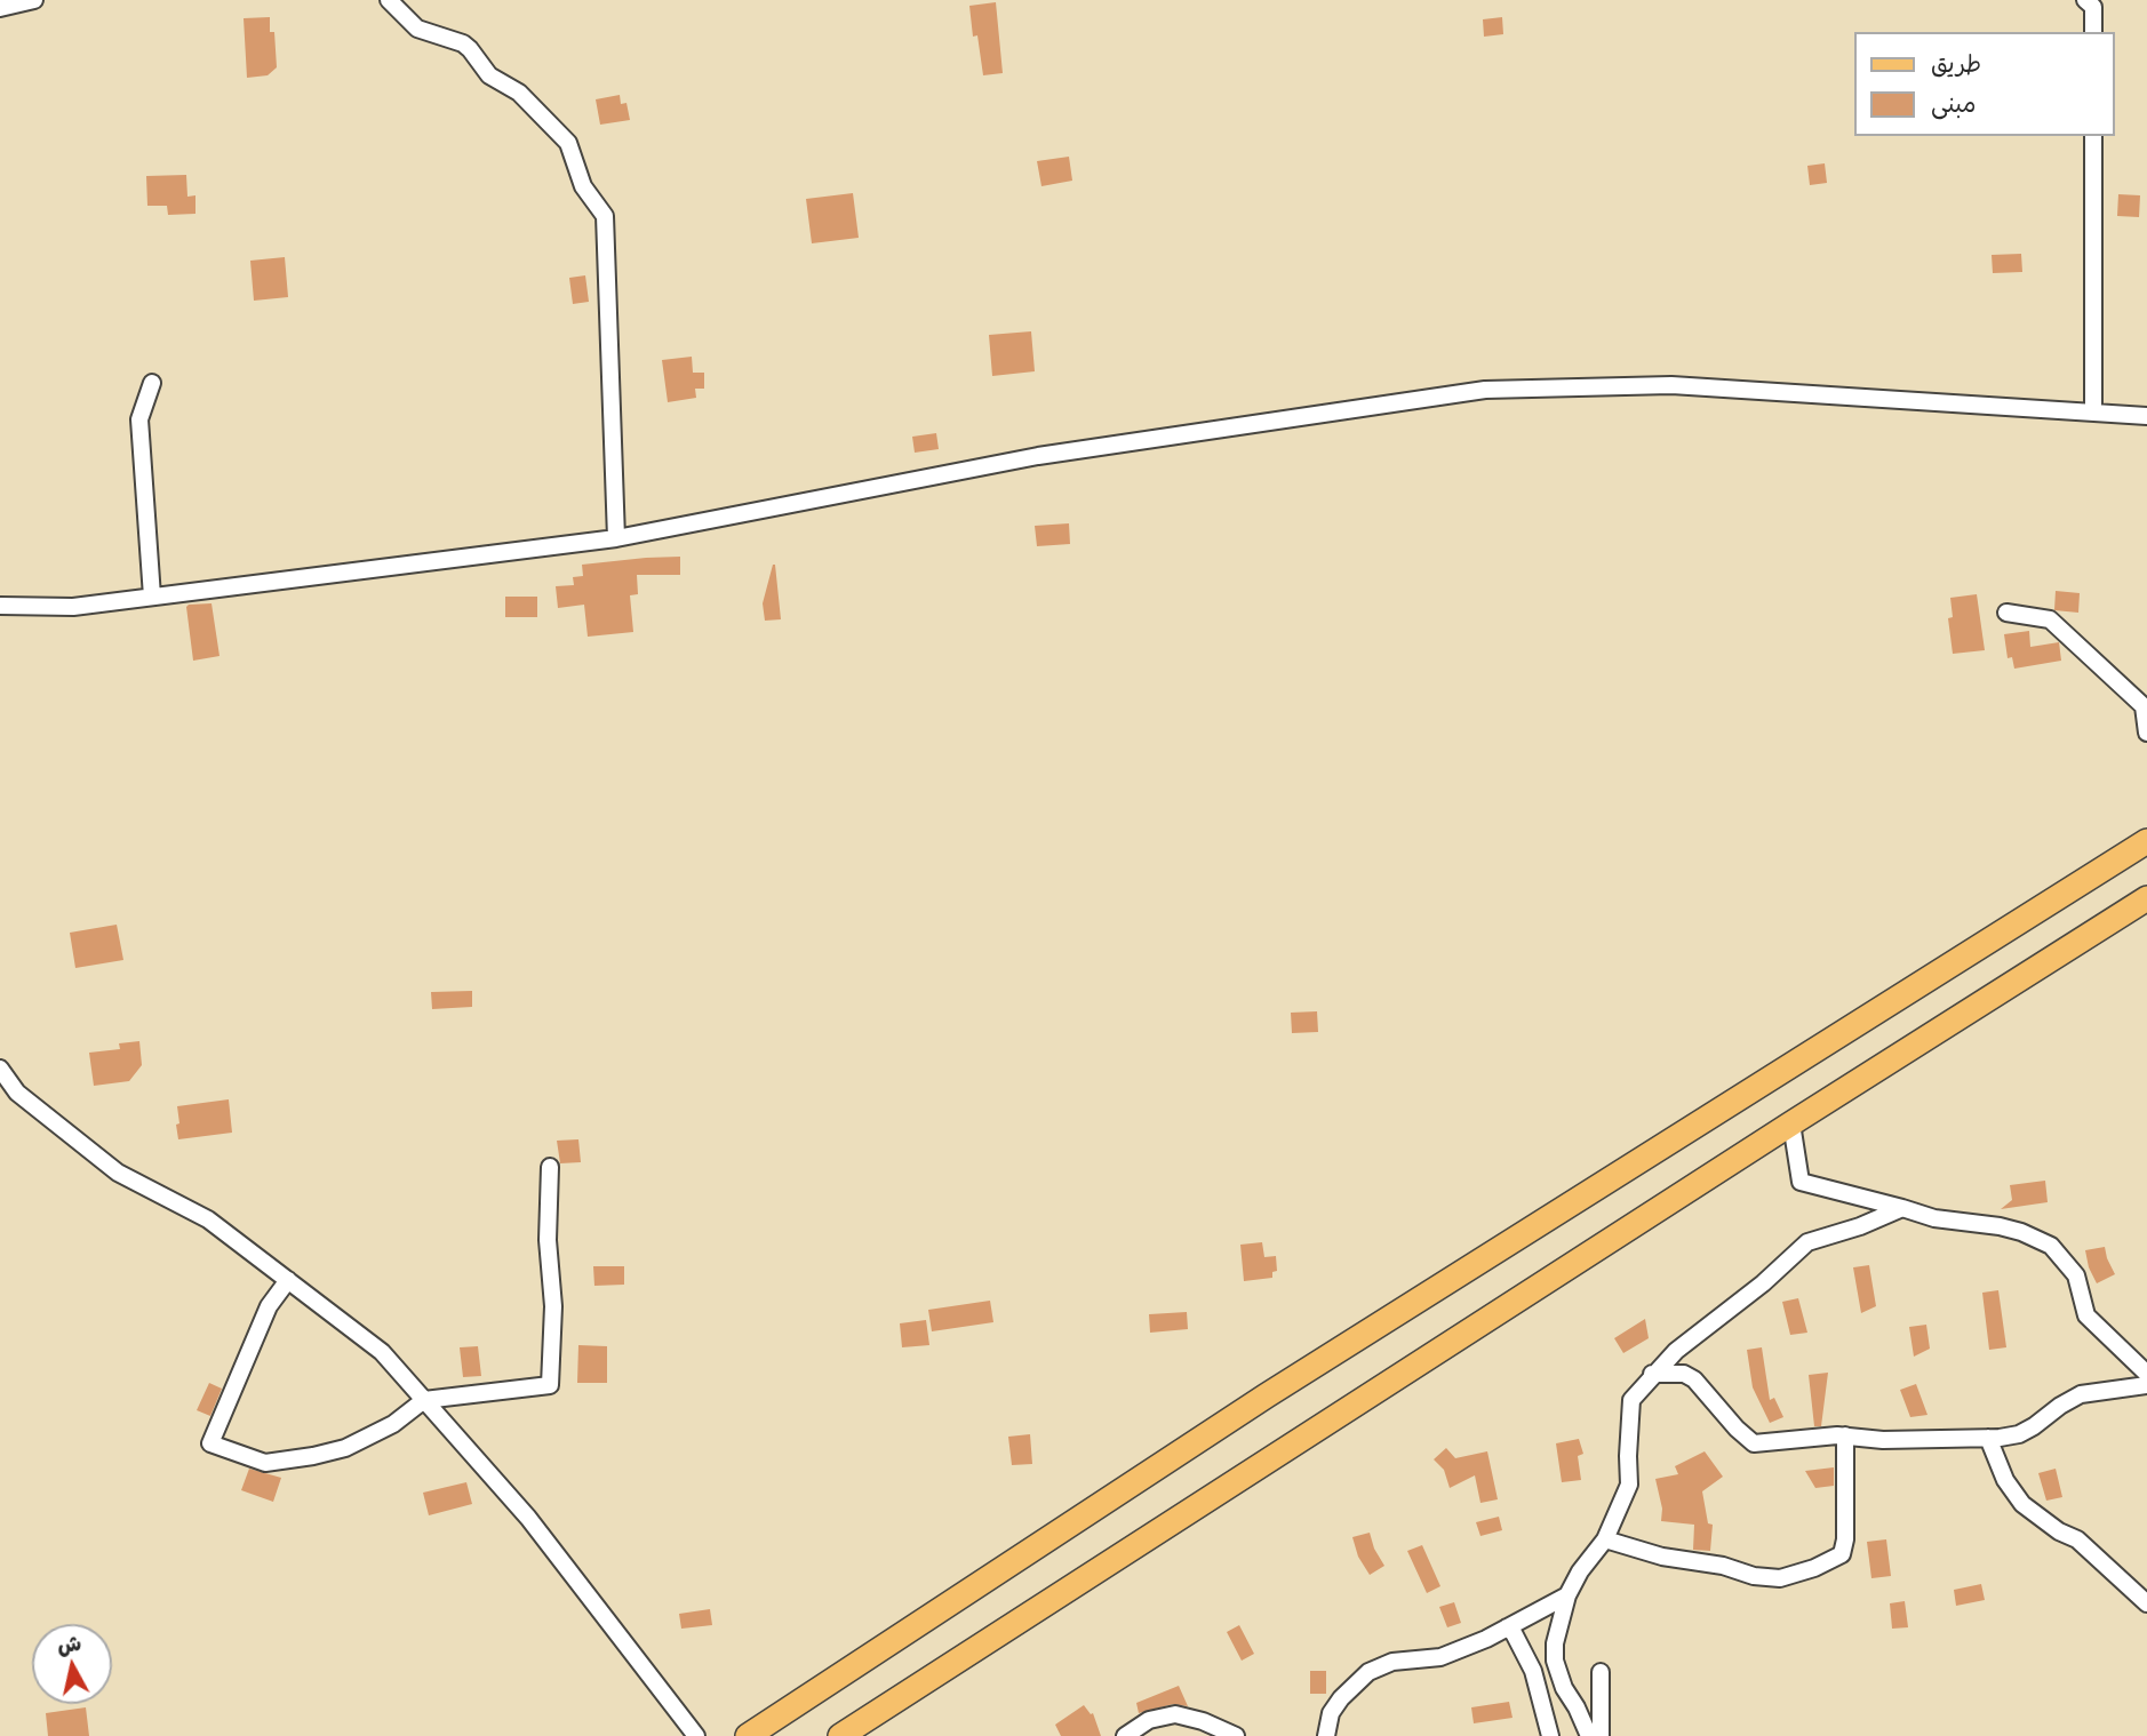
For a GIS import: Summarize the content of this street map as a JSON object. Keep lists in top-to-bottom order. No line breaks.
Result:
{"legend":["طريق","مبنى"],"north":"top"}
